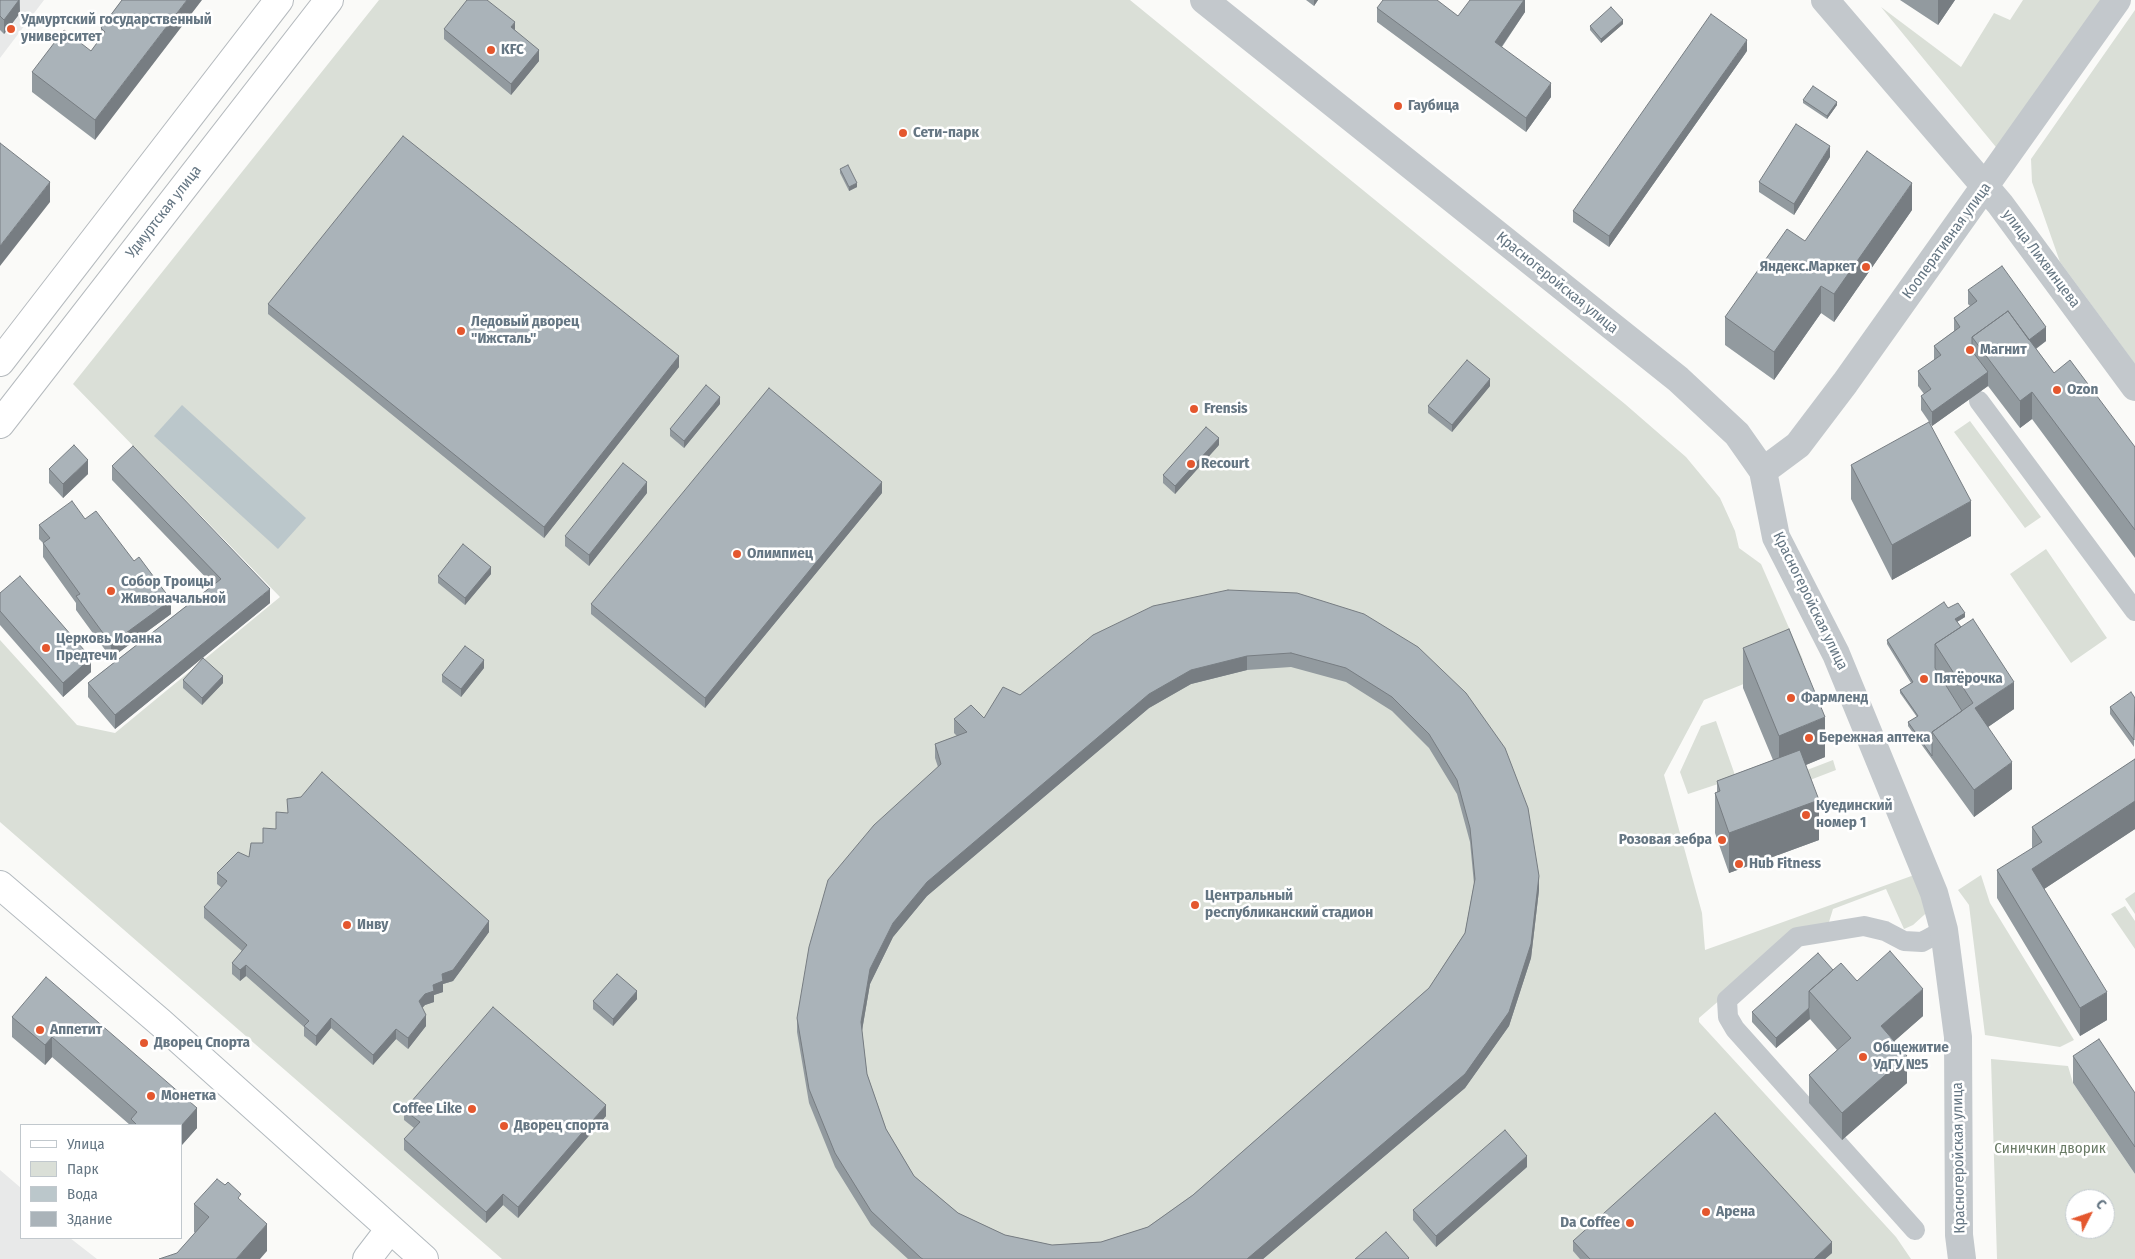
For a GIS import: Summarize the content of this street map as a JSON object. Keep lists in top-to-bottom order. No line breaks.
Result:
{"streets":{"main road":["Удмуртская улица"],"street":["Кооперативная улица","улица Лихвинцева","Красногеройская улица"]},"crossings":[["Кооперативная улица","улица Лихвинцева"],["Кооперативная улица","Красногеройская улица"]],"parks":["Синичкин дворик"],"places":["Удмуртский государственный университет","KFC","Гаубица","Сети-парк","Яндекс.Маркет","Ледовый дворец \"Ижсталь\"","Магнит","Ozon","Frensis","Recourt","Олимпиец","Собор Троицы Живоначальной","Церковь Иоанна Предтечи","Пятёрочка","Фармленд","Бережная аптека","Куединский номер 1","Розовая зебра","Hub Fitness","Центральный республиканский стадион","Инву","Аппетит","Дворец Спорта","Общежитие УдГУ №5","Монетка","Coffee Like","Дворец спорта","Арена","Da Coffee"],"legend":["Улица","Парк","Вода","Здание"],"north":"top right"}
